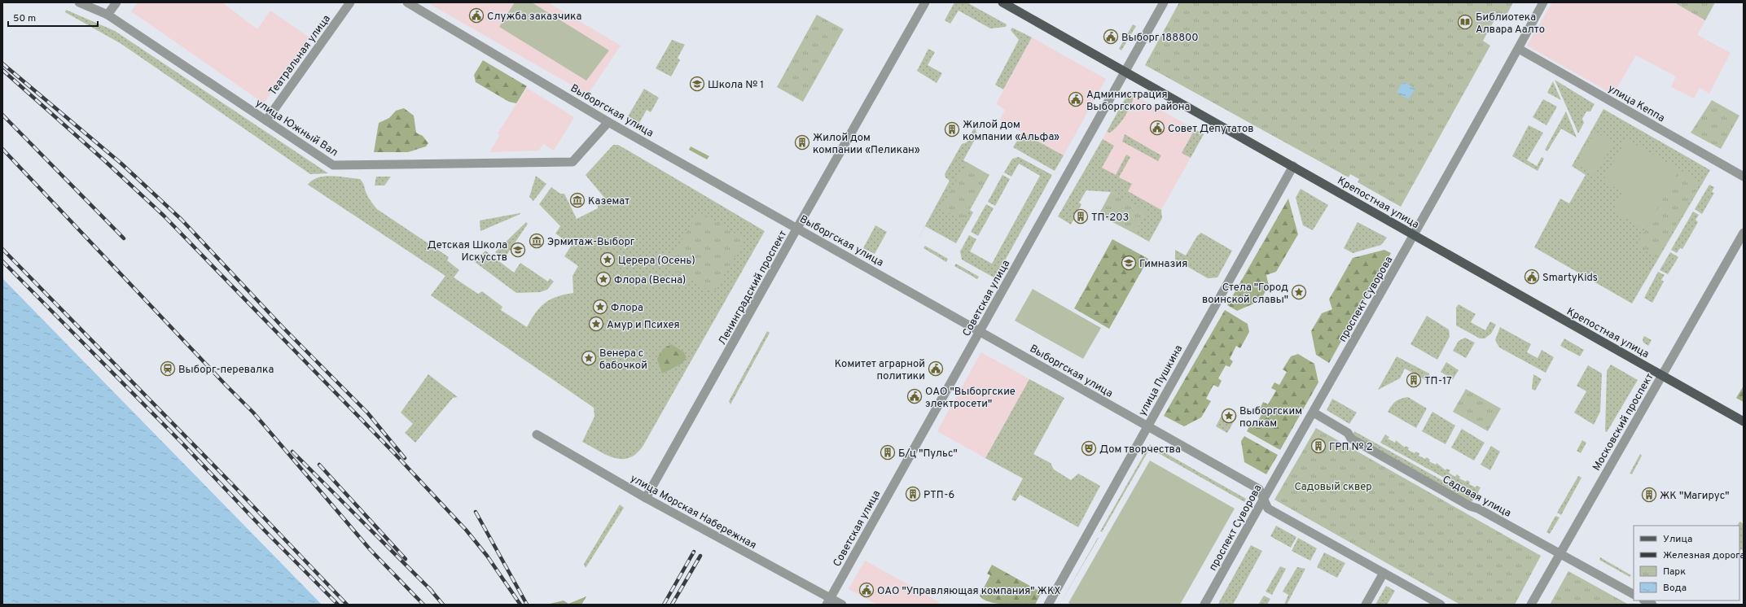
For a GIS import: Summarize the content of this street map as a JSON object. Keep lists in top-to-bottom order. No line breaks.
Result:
{"streets":{"main road":["Крепостная улица"],"street":["Театральная улица","улица Кеппа","Выборгская улица","улица Южный Вал","Ленинградский проспект","Советская улица","проспект Суворова","улица Пушкина","Московский проспект","Садовая улица","улица Морская Набережная"]},"crossings":[["Театральная улица","улица Южный Вал"],["улица Кеппа","проспект Суворова"],["Выборгская улица","улица Южный Вал"],["Выборгская улица","Ленинградский проспект"],["Выборгская улица","Советская улица"],["Выборгская улица","проспект Суворова"],["Выборгская улица","улица Пушкина"],["Крепостная улица","Советская улица"],["Крепостная улица","проспект Суворова"],["Крепостная улица","улица Пушкина"],["Крепостная улица","Московский проспект"],["Ленинградский проспект","улица Морская Набережная"],["Советская улица","улица Морская Набережная"],["проспект Суворова","Садовая улица"],["Московский проспект","Садовая улица"]],"parks":["Садовый сквер"],"places":{"public building":["Служба заказчика","Выборг 188800","Администрация Выборгского района","Совет Депутатов","SmartyKids","Комитет аграрной политики","ОАО \"Выборгские электросети\"","ОАО \"Управляющая компания\" ЖКХ"],"library":["Библиотека Алвара Аалто"],"school or university":["Школа № 1","Детская Школа Искусств","Гимназия"],"building":["Жилой дом компании «Альфа»","Жилой дом компании «Пеликан»","ТП-203","ТП-17","ГРП № 2","Б/ц \"Пульс\"","РТП-6","ЖК \"Магирус\""],"museum":["Каземат","Эрмитаж-Выборг"],"place":["Церера (Осень)","Флора (Весна)","Стела \"Город воинской славы\"","Флора","Амур и Психея","Венера с бабочкой","Выборгским полкам"],"station":["Выборг-перевалка"],"theatre":["Дом творчества"]},"legend":["Улица","Железная дорога","Парк","Вода"],"scale_bar":"50 m"}
